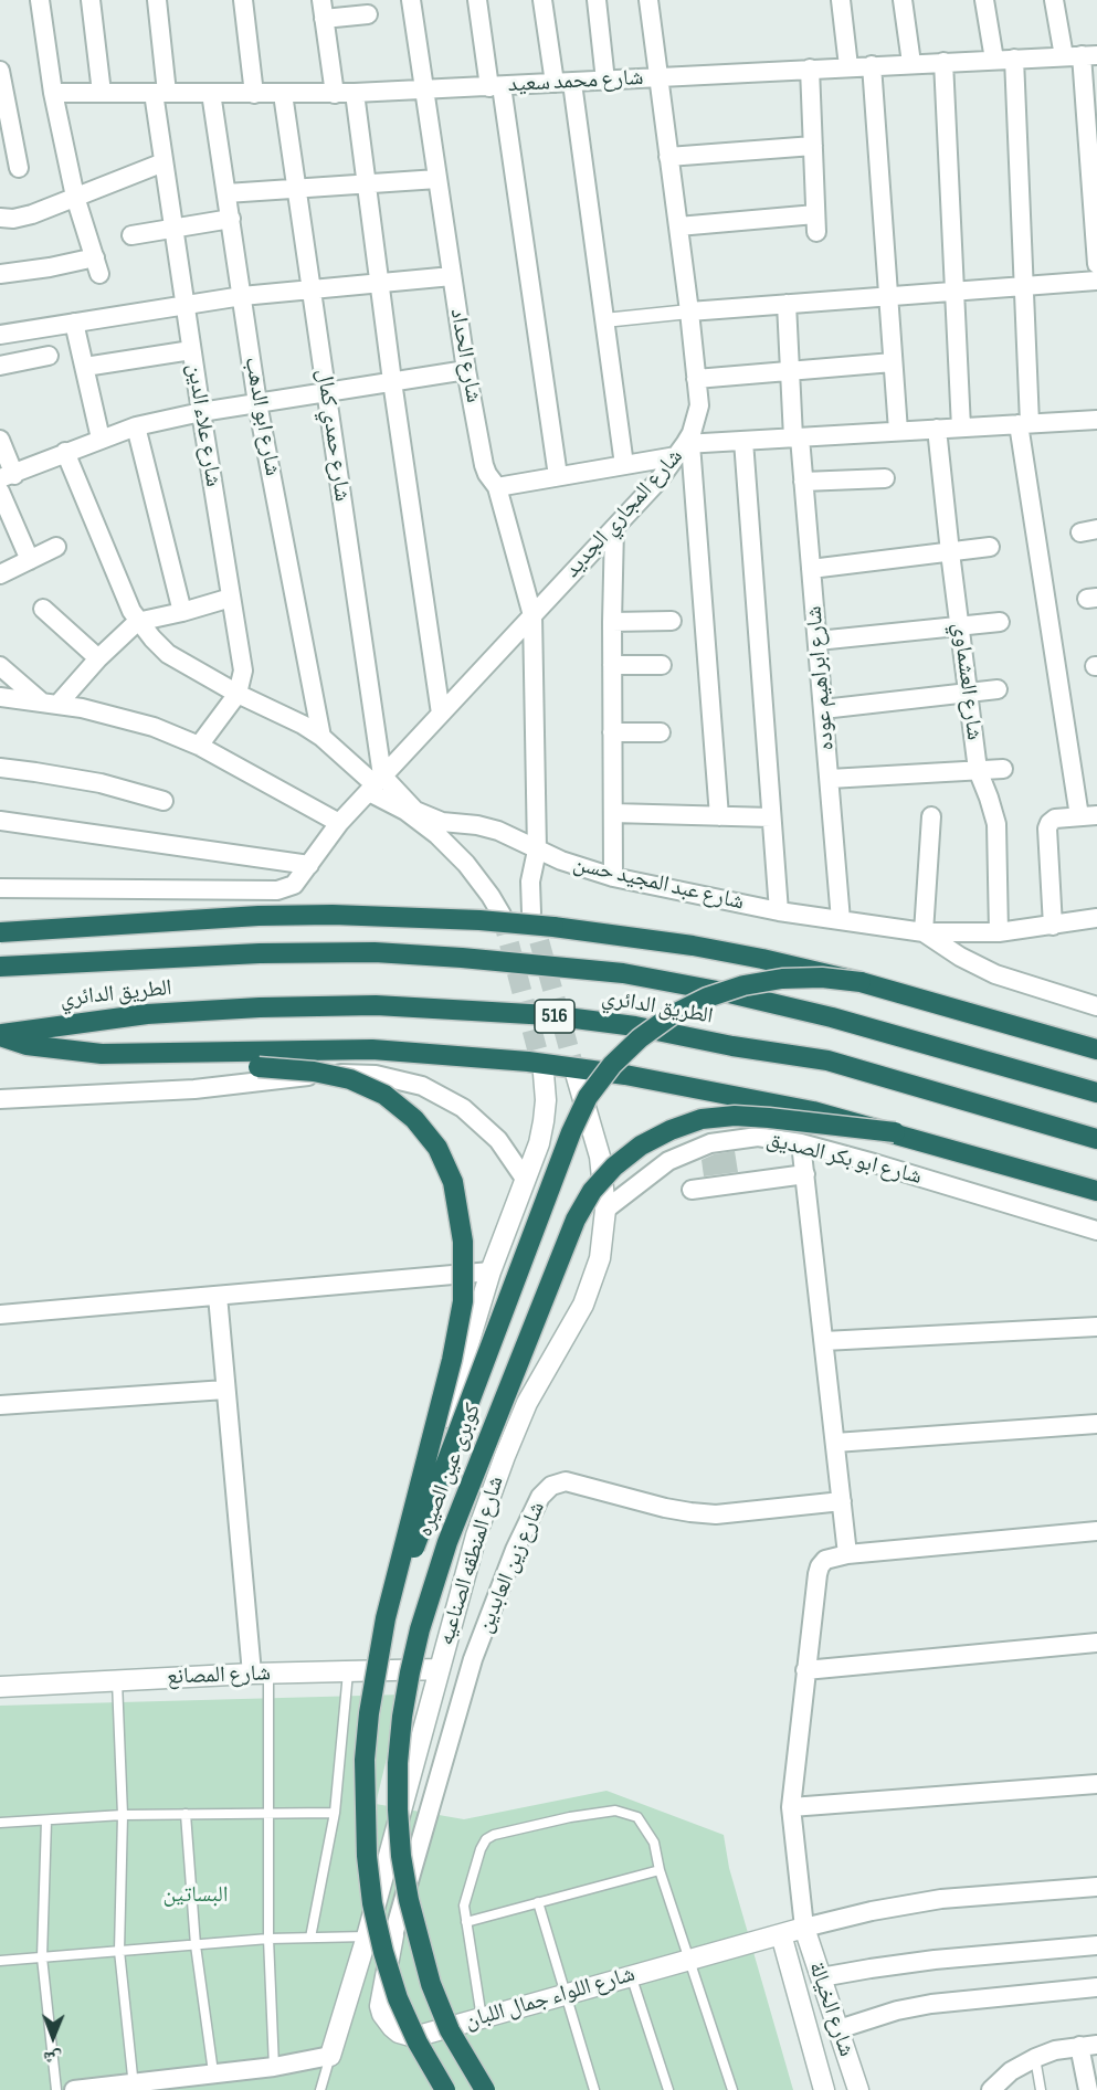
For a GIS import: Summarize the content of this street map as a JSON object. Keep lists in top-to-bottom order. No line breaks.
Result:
{"streets":{"highway":["الطريق الدائري","516","كوبرى عين الصيره"],"street":["شارع محمد سعيد","شارع الحداد","شارع ابو الدهب","شارع علاء الدين","شارع حمدي كمال","شارع المجاري الجديد","شارع ابراهيم عوده","شارع العشماوي","شارع عبد المجيد حسن","شارع ابو بكر الصديق","شارع المنطقه الصناعيه","شارع زين العابدين","شارع المصانع","شارع اللواء جمال اللبان","شارع الخيالة"]},"crossings":[["شارع محمد سعيد","شارع الحداد"],["شارع محمد سعيد","شارع ابو الدهب"],["شارع محمد سعيد","شارع علاء الدين"],["شارع محمد سعيد","شارع حمدي كمال"],["شارع محمد سعيد","شارع المجاري الجديد"],["شارع الحداد","شارع المجاري الجديد"],["شارع الحداد","شارع عبد المجيد حسن"],["شارع حمدي كمال","شارع المجاري الجديد"],["شارع حمدي كمال","شارع عبد المجيد حسن"],["شارع المجاري الجديد","شارع عبد المجيد حسن"],["شارع ابراهيم عوده","شارع عبد المجيد حسن"],["شارع العشماوي","شارع عبد المجيد حسن"],["شارع ابو بكر الصديق","شارع المنطقه الصناعيه"],["شارع المنطقه الصناعيه","شارع المصانع"],["شارع زين العابدين","شارع اللواء جمال اللبان"],["شارع اللواء جمال اللبان","شارع الخيالة"]],"parks":["البساتين"],"north":"bottom"}
